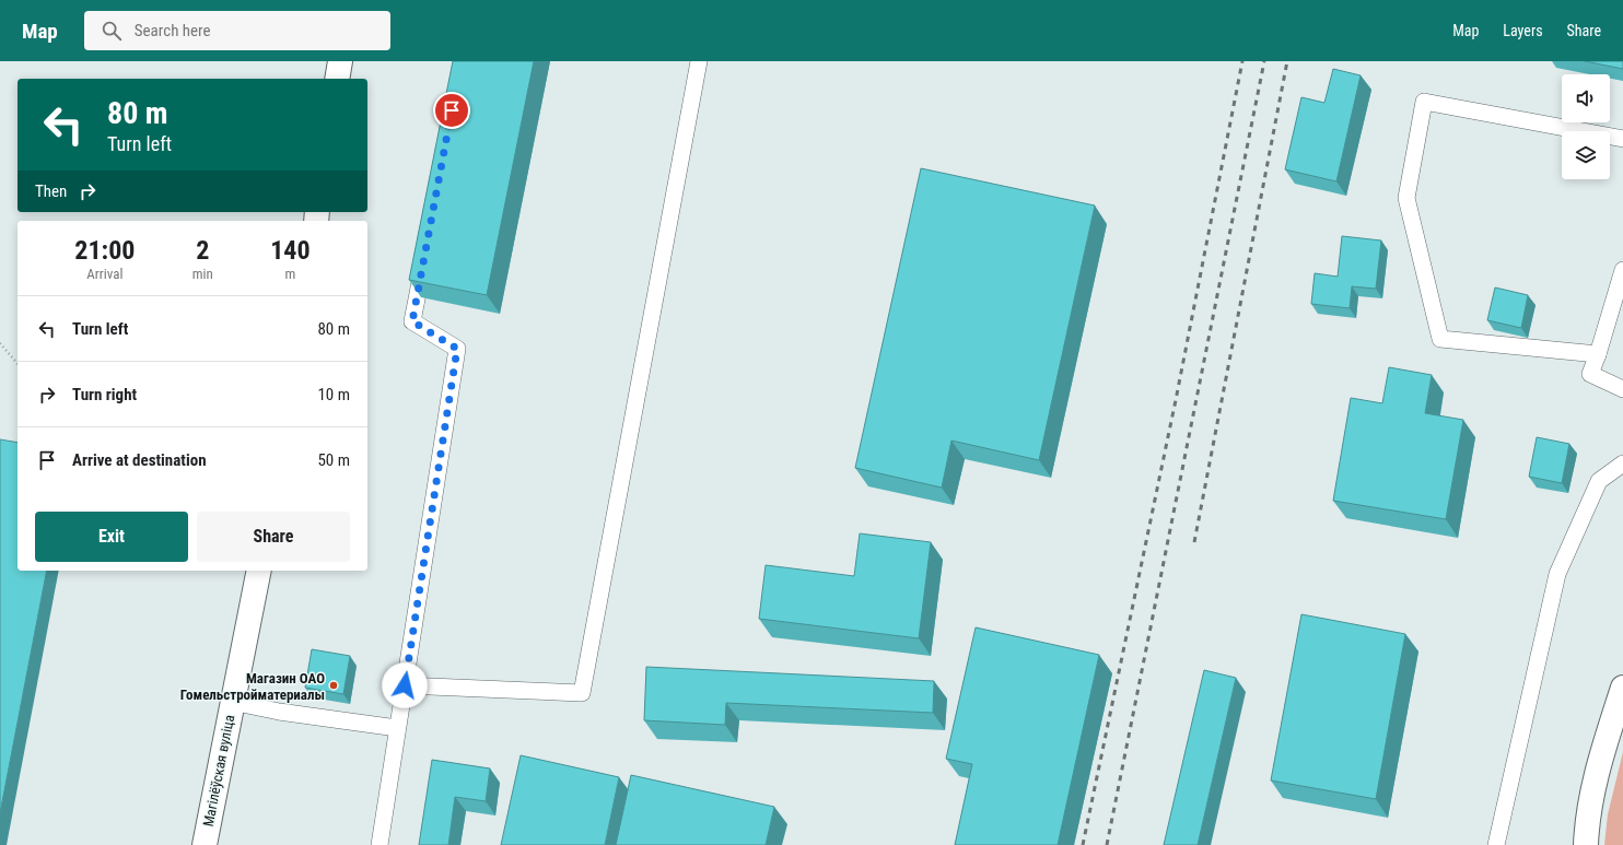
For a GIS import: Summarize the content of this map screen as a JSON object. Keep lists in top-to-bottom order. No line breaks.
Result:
{"streets":{"street":["Магілёўская вуліца"]},"places":["Магазин ОАО Гомельстройматериалы"],"page":{"header":"Map","search":"Search here","nav":["Map","Layers","Share"],"turn":["80 m","Turn left"],"then":"Then","eta":["21:00","Arrival","2","min","140","m"],"list":[{"name":"Turn left","value":"80 m"},{"name":"Turn right","value":"10 m"},{"name":"Arrive at destination","value":"50 m"}],"buttons":["Exit","Share"]}}
